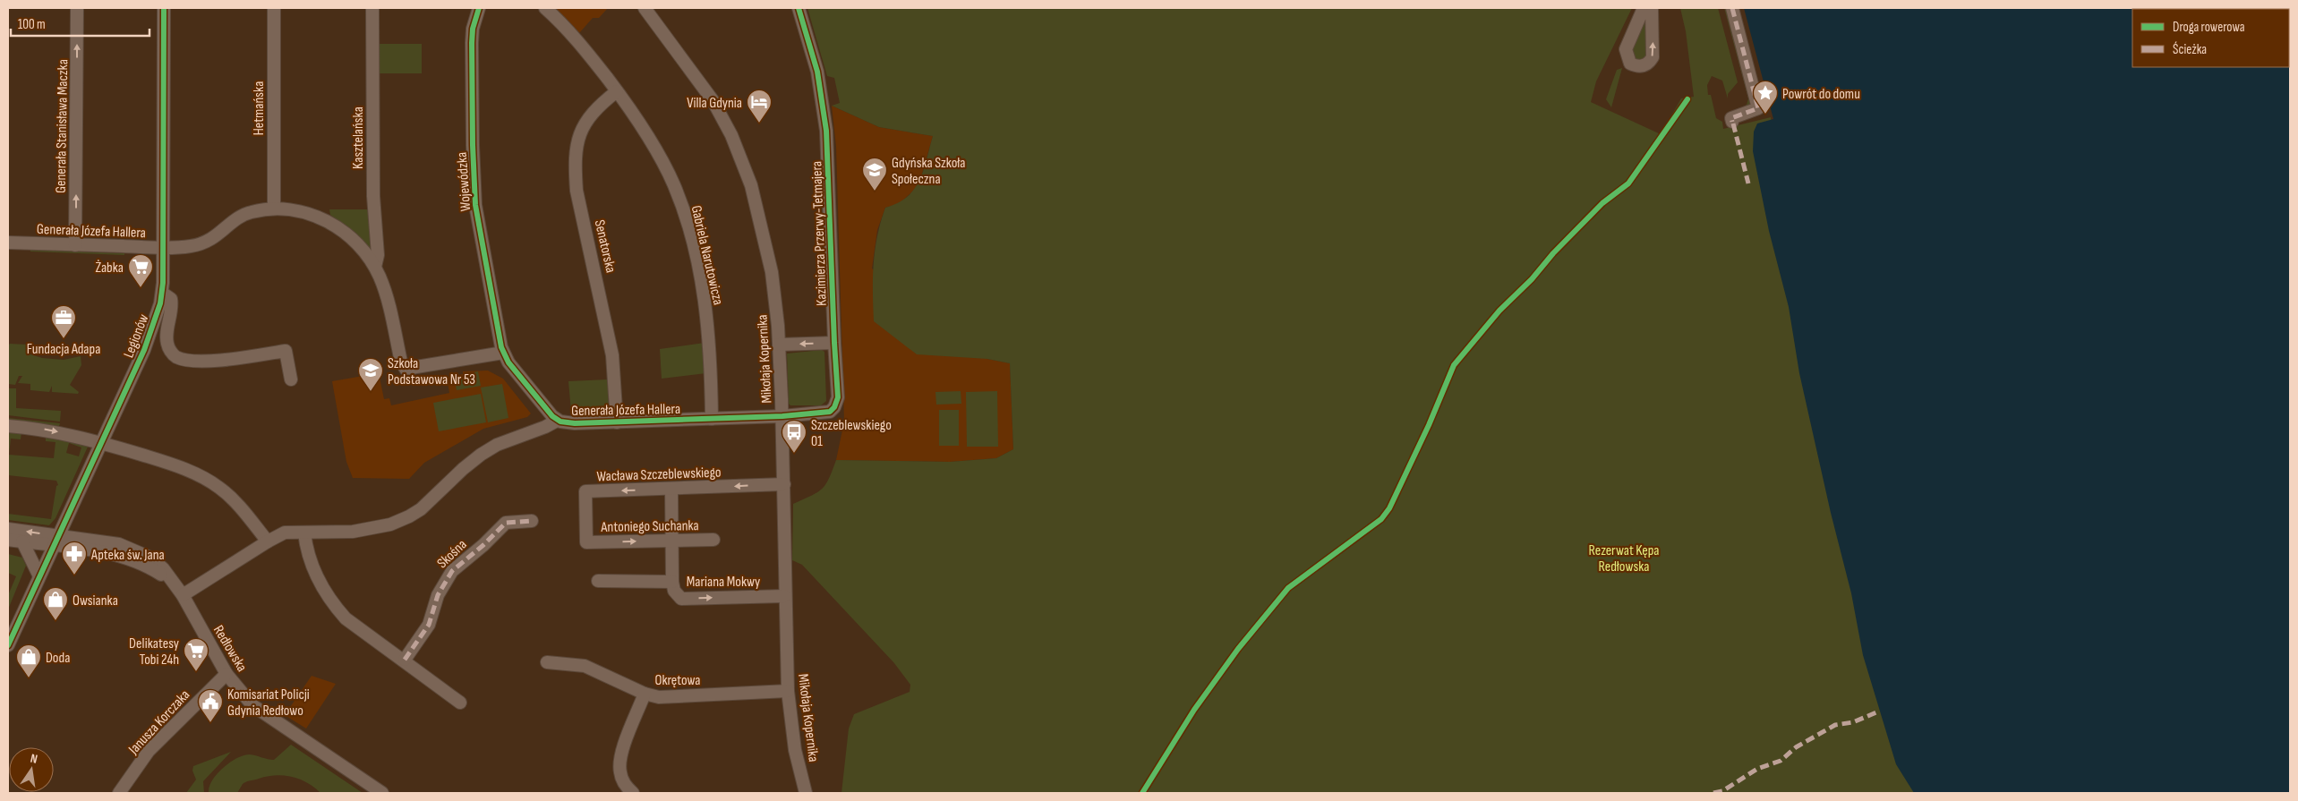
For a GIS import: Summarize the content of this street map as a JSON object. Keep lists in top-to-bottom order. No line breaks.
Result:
{"streets":{"street":["Hetmańska","Generała Stanisława Maczka","Kasztelańska","Wojewódzka","Generała Józefa Hallera","Kazimierza Przerwy-Tetmajera","Senatorska","Gabriela Narutowicza","Legionów","Mikołaja Kopernika","Wacława Szczeblewskiego","Antoniego Suchanka","Skośna","Mariana Mokwy","Redłowska","Okrętowa","Janusza Korczaka"]},"crossings":[["Hetmańska","Generała Józefa Hallera"],["Generała Stanisława Maczka","Generała Józefa Hallera"],["Kasztelańska","Generała Józefa Hallera"],["Wojewódzka","Generała Józefa Hallera"],["Generała Józefa Hallera","Kazimierza Przerwy-Tetmajera"],["Generała Józefa Hallera","Senatorska"],["Generała Józefa Hallera","Gabriela Narutowicza"],["Generała Józefa Hallera","Legionów"],["Generała Józefa Hallera","Mikołaja Kopernika"],["Kazimierza Przerwy-Tetmajera","Mikołaja Kopernika"],["Senatorska","Gabriela Narutowicza"],["Legionów","Redłowska"],["Mikołaja Kopernika","Wacława Szczeblewskiego"],["Mikołaja Kopernika","Mariana Mokwy"],["Mikołaja Kopernika","Okrętowa"],["Wacława Szczeblewskiego","Antoniego Suchanka"],["Wacława Szczeblewskiego","Mariana Mokwy"],["Antoniego Suchanka","Mariana Mokwy"],["Redłowska","Janusza Korczaka"]],"one_way":["Generała Stanisława Maczka","Antoniego Suchanka","Mariana Mokwy"],"parks":["Rezerwat Kępa Redłowska"],"places":{"place":["Powrót do domu"],"hotel":["Villa Gdynia"],"school or university":["Gdyńska Szkoła Społeczna","Szkoła Podstawowa Nr 53"],"supermarket":["Żabka","Delikatesy Tobi 24h"],"office":["Fundacja Adapa"],"bus stop":["Szczeblewskiego 01"],"pharmacy":["Apteka św. Jana"],"shop":["Owsianka","Doda"],"public building":["Komisariat Policji Gdynia Redłowo"]},"legend":["Droga rowerowa","Ścieżka"],"scale_bar":"100 m","north":"top"}
